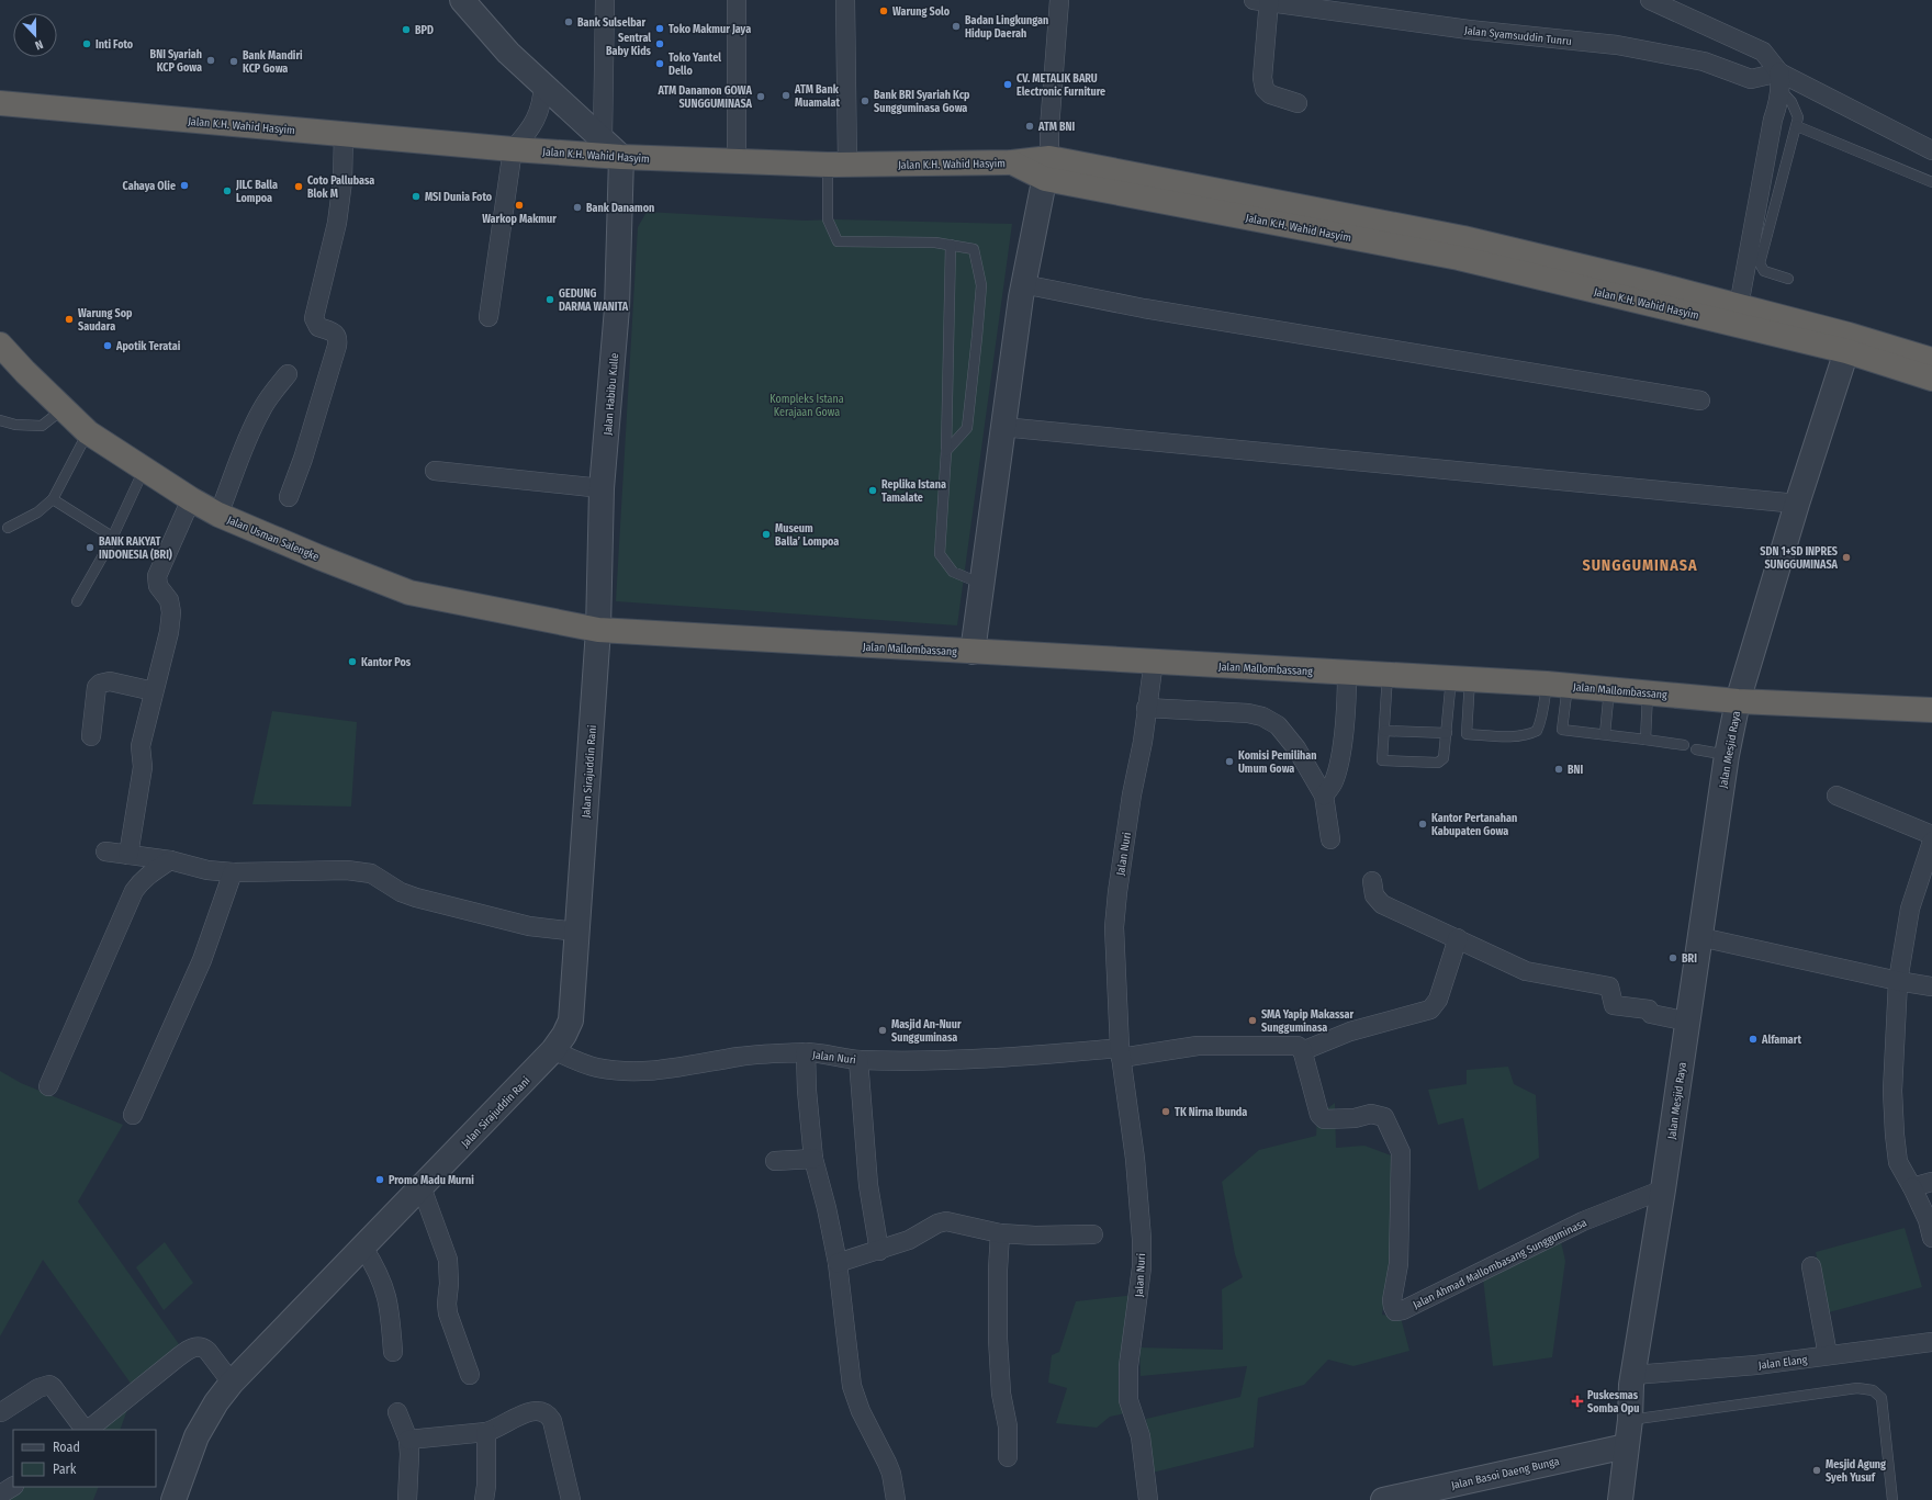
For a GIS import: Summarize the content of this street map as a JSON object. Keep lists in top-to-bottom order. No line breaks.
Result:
{"streets":{"highway":["Jalan K.H. Wahid Hasyim","Jalan Usman Salengke","Jalan Mallombassang"],"street":["Jalan Syamsuddin Tunru","Jalan Habibu Kulle","Jalan Mesjid Raya","Jalan Sirajuddin Rani","Jalan Nuri","Jalan Ahmad Mallombasang Sungguminasa","Jalan Elang","Jalan Basoi Daeng Bunga"]},"crossings":[["Jalan K.H. Wahid Hasyim","Jalan Habibu Kulle"],["Jalan K.H. Wahid Hasyim","Jalan Mesjid Raya"],["Jalan Habibu Kulle","Jalan Usman Salengke"],["Jalan Habibu Kulle","Jalan Mallombassang"],["Jalan Habibu Kulle","Jalan Sirajuddin Rani"],["Jalan Usman Salengke","Jalan Mallombassang"],["Jalan Usman Salengke","Jalan Sirajuddin Rani"],["Jalan Mallombassang","Jalan Mesjid Raya"],["Jalan Mallombassang","Jalan Sirajuddin Rani"],["Jalan Mallombassang","Jalan Nuri"],["Jalan Mesjid Raya","Jalan Ahmad Mallombasang Sungguminasa"],["Jalan Mesjid Raya","Jalan Elang"],["Jalan Mesjid Raya","Jalan Basoi Daeng Bunga"],["Jalan Sirajuddin Rani","Jalan Nuri"]],"districts":["SUNGGUMINASA"],"parks":["Kompleks Istana Kerajaan Gowa"],"places":{"other":["Warung Solo","Bank Sulselbar","Badan Lingkungan Hidup Daerah","Toko Makmur Jaya","BPD","Inti Foto","Sentral Baby Kids","BNI Syariah KCP Gowa","Bank Mandiri KCP Gowa","Toko Yantel Dello","CV. METALIK BARU Electronic Furniture","ATM Bank Muamalat","ATM Danamon GOWA SUNGGUMINASA","Bank BRI Syariah Kcp Sungguminasa Gowa","ATM BNI","Cahaya Olie","Coto Pallubasa Blok M","JILC Balla Lompoa","MSI Dunia Foto","Warkop Makmur","Bank Danamon","GEDUNG DARMA WANITA","Warung Sop Saudara","Apotik Teratai","Replika Istana Tamalate","Museum Ballaʼ Lompoa","BANK RAKYAT INDONESIA (BRI)","SDN 1+SD INPRES SUNGGUMINASA","Kantor Pos","Komisi Pemilihan Umum Gowa","BNI","Kantor Pertanahan Kabupaten Gowa","BRI","SMA Yapip Makassar Sungguminasa","Masjid An-Nuur Sungguminasa","Alfamart","TK Nirna Ibunda","Promo Madu Murni","Mesjid Agung Syeh Yusuf"],"health":["Puskesmas Somba Opu"]},"legend":["Road","Park"],"north":"bottom"}
